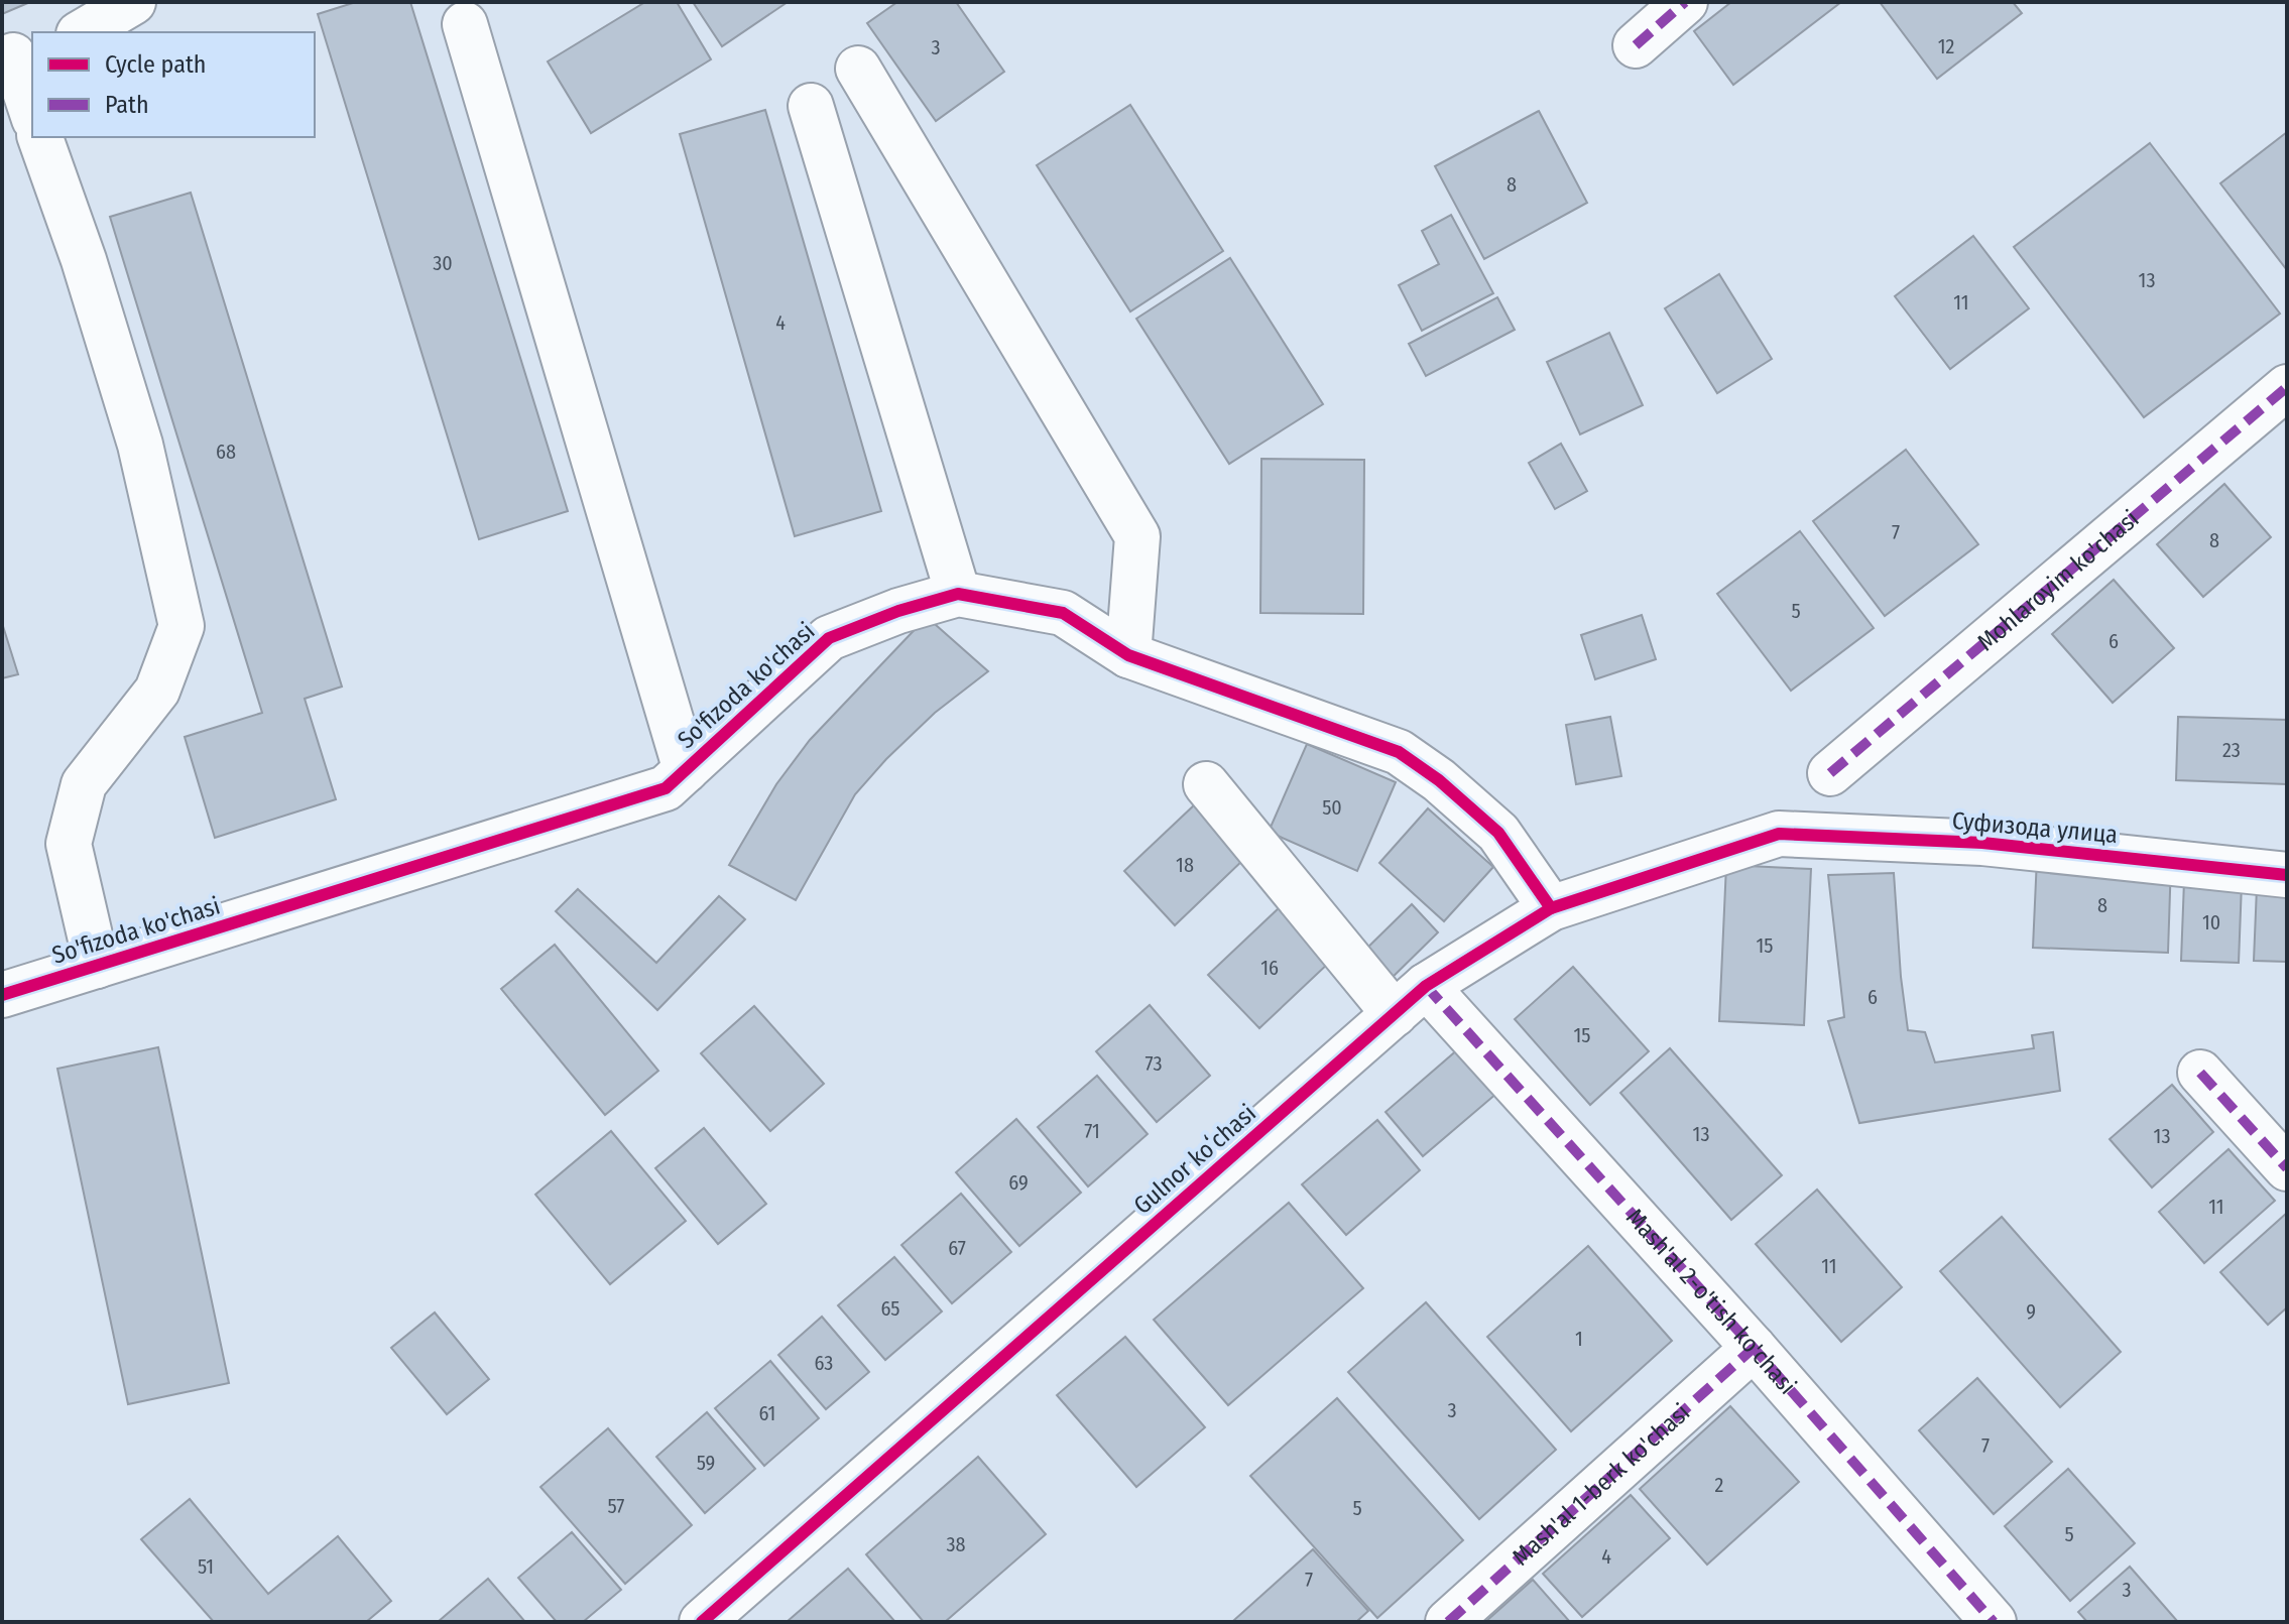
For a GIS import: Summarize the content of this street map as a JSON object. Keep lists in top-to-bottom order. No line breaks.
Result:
{"streets":{"street":["Mohlaroyim ko'chasi","So'fizoda ko'chasi","Суфизода улица","Gulnor koʻchasi","Mash'al 2-o'tish ko'chasi","Mash'al 1-berk ko'chasi"]},"crossings":[["So'fizoda ko'chasi","Gulnor koʻchasi"],["Суфизода улица","Gulnor koʻchasi"],["Gulnor koʻchasi","Mash'al 2-o'tish ko'chasi"],["Mash'al 2-o'tish ko'chasi","Mash'al 1-berk ko'chasi"]],"house_numbers":["12","3","8","30","13","11","4","68","7","8","5","6","23","50","18","8","10","15","16","6","15","73","71","13","13","69","11","67","11","65","9","1","63","3","61","7","59","2","57","5","5","38","4","51","7","3"],"legend":["Cycle path","Path"]}
